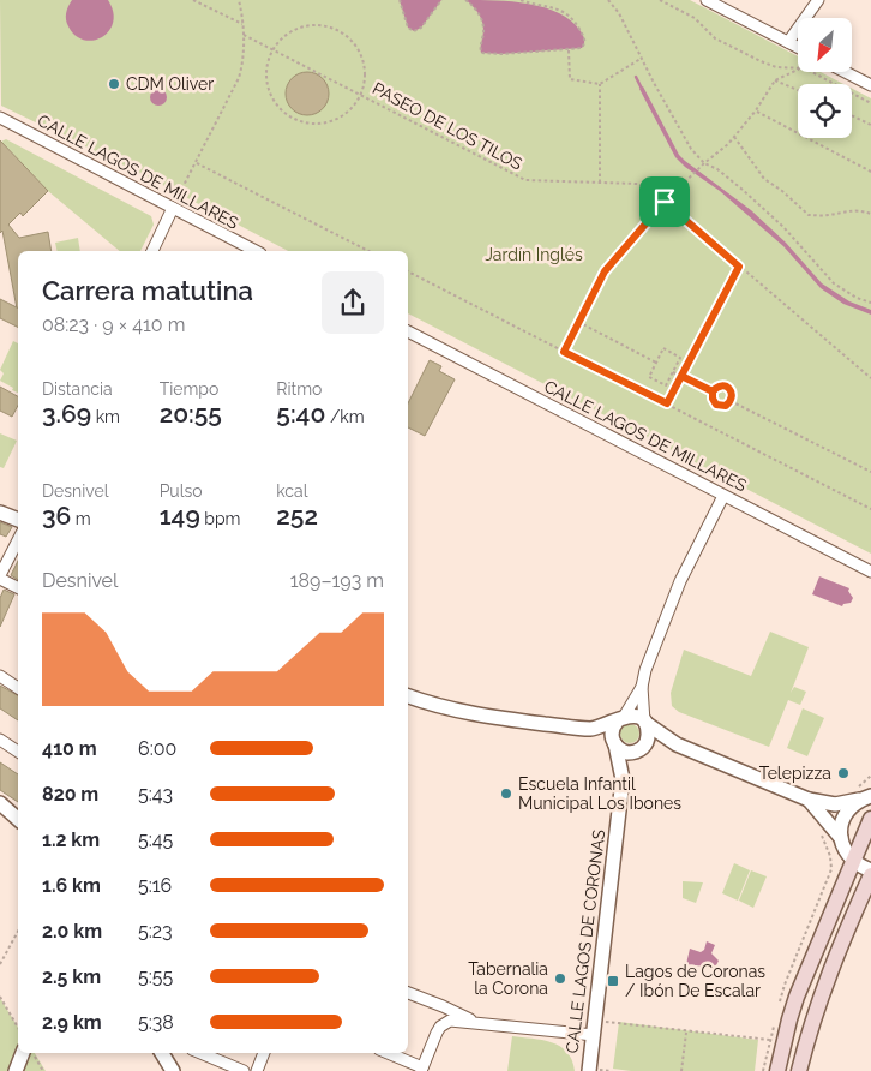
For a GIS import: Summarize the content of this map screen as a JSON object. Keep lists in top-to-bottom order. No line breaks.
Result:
{"streets":{"street":["CALLE LAGOS DE MILLARES","CALLE LAGOS DE CORONAS"],"path":["PASEO DE LOS TILOS"]},"parks":["Jardín Inglés"],"places":{"other":["CDM Oliver","Telepizza","Escuela Infantil Municipal Los Ibones","Tabernalia la Corona"],"transit":["Lagos de Coronas / Ibón De Escalar"]},"north":"bottom left","page":{"heading":["Carrera matutina","08:23 · 9 × 410 m"],"stats":[["Distancia","3.69 km"],["Tiempo","20:55"],["Ritmo","5:40 /km"],["Desnivel","36 m"],["Pulso","149 bpm"],["kcal","252"]],"chart":["Desnivel","189–193 m"],"list":[{"name":"410 m","note":"6:00"},{"name":"820 m","note":"5:43"},{"name":"1.2 km","note":"5:45"},{"name":"1.6 km","note":"5:16"},{"name":"2.0 km","note":"5:23"},{"name":"2.5 km","note":"5:55"},{"name":"2.9 km","note":"5:38"}]}}
